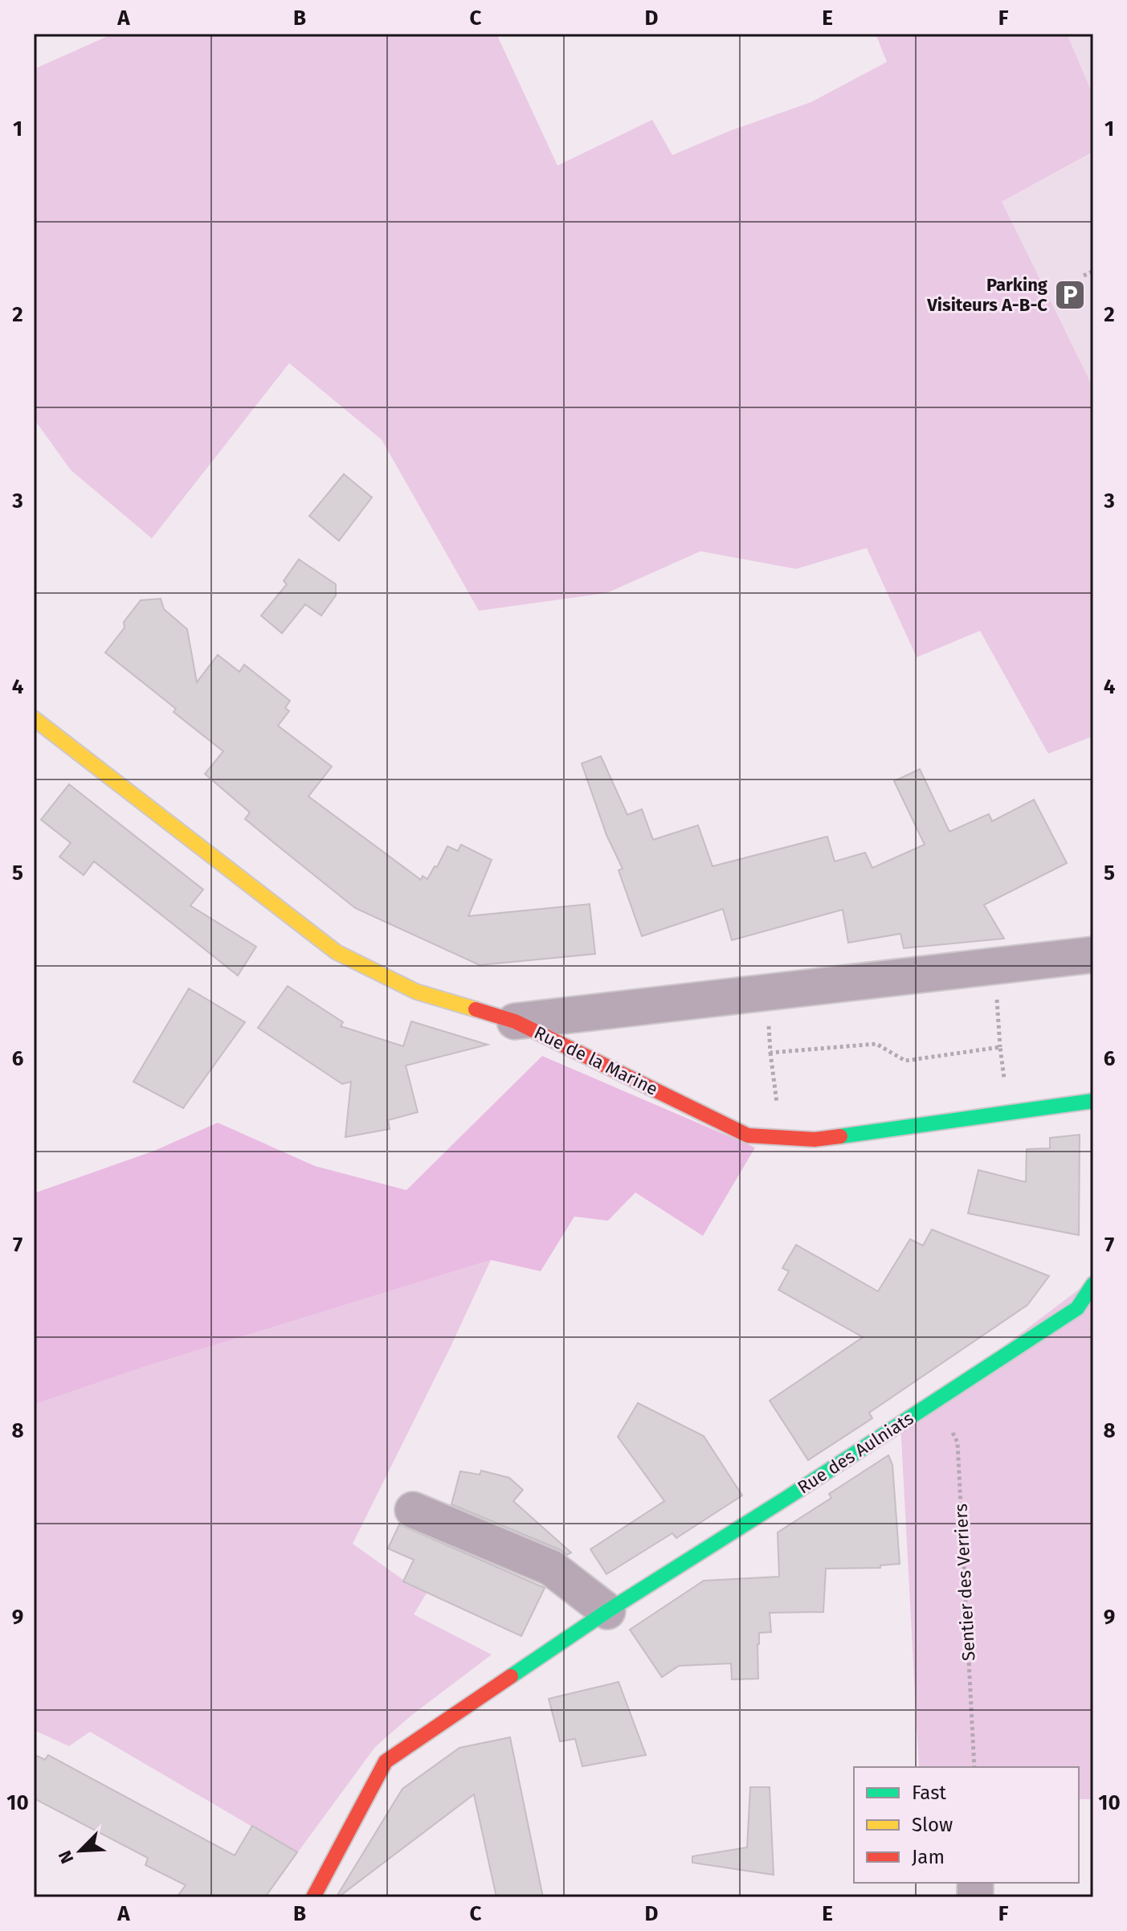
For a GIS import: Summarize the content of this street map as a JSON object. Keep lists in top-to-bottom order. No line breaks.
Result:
{"streets":{"street":["Rue de la Marine","Rue des Aulniats"],"path":["Sentier des Verriers"]},"crossings":[["Rue des Aulniats","Sentier des Verriers"]],"places":{"parking":["Parking Visiteurs A-B-C"]},"legend":["Fast","Slow","Jam"],"north":"bottom left","grid":{"columns":["A","B","C","D","E","F"],"rows":["1","2","3","4","5","6","7","8","9","10"]}}
